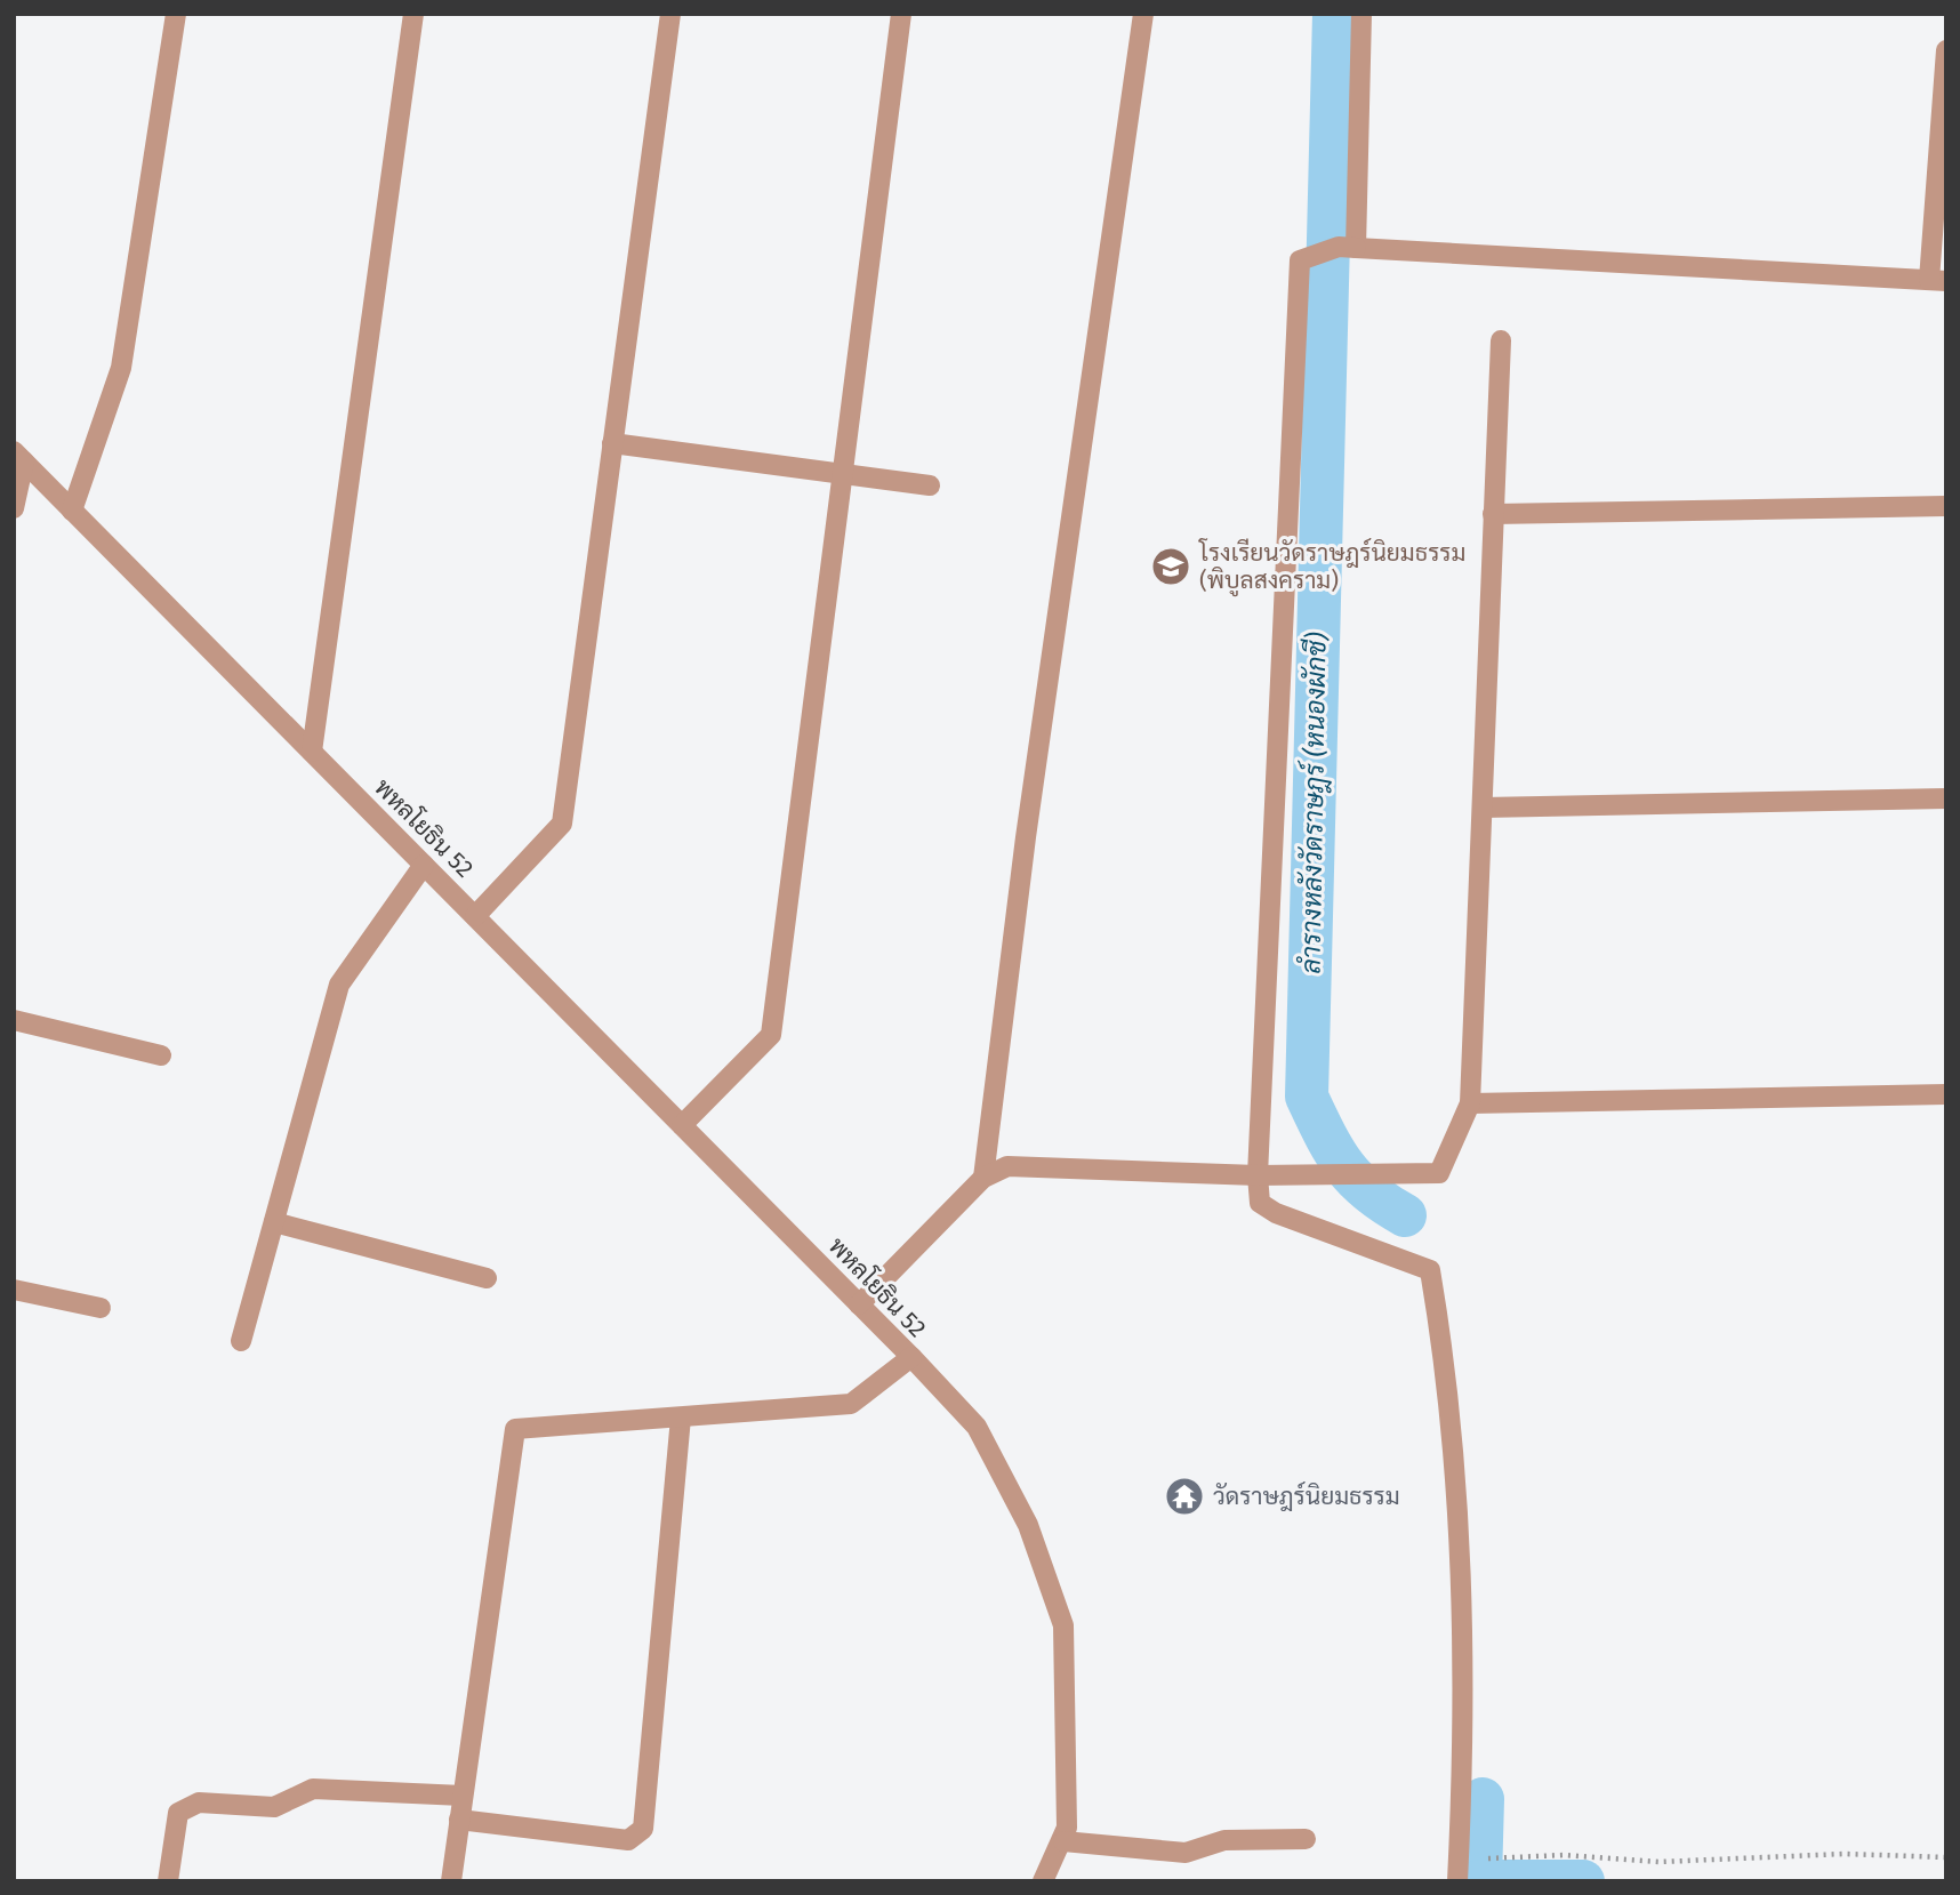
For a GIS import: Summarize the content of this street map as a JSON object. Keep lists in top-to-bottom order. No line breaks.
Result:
{"streets":{"street":["พหลโยธิน 52"]},"water":["ลำรางหลังวัดราษฎร์ (หนองผักชี)"],"places":{"school or university":["โรงเรียนวัดราษฎร์นิยมธรรม (พิบูลสงคราม)"],"temple":["วัดราษฎร์นิยมธรรม"]}}
